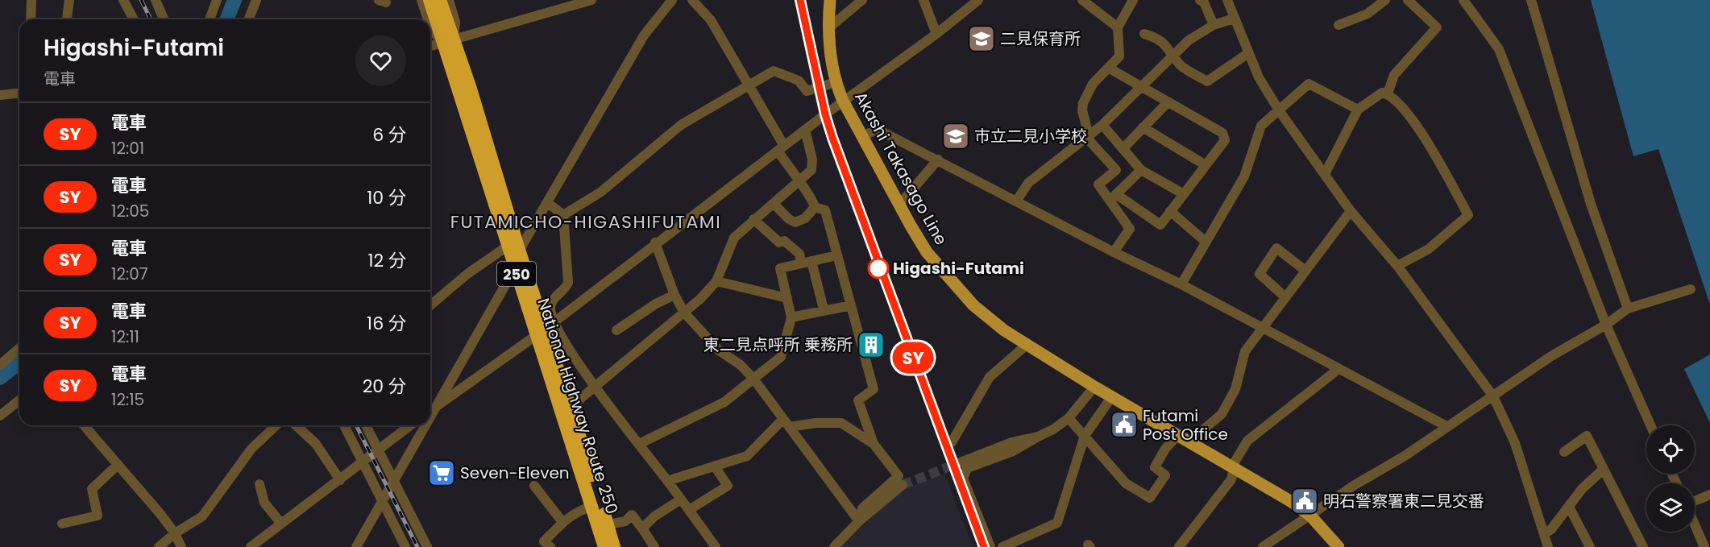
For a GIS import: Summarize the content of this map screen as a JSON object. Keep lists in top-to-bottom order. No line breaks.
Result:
{"streets":{"highway":["250","National Highway Route 250"],"main road":["Akashi Takasago Line"]},"districts":["FUTAMICHO-HIGASHIFUTAMI"],"places":{"school or university":["二見保育所","市立二見小学校"],"other":["Higashi-Futami"],"building":["東二見点呼所 乗務所"],"public building":["Futami Post Office","明石警察署東二見交番"],"supermarket":["Seven-Eleven"]},"page":{"on_map":"SY","heading":["Higashi-Futami","電車"],"list":[{"mark":"SY","name":"電車","note":"12:01","value":"6 分"},{"mark":"SY","name":"電車","note":"12:05","value":"10 分"},{"mark":"SY","name":"電車","note":"12:07","value":"12 分"},{"mark":"SY","name":"電車","note":"12:11","value":"16 分"},{"mark":"SY","name":"電車","note":"12:15","value":"20 分"}]}}
